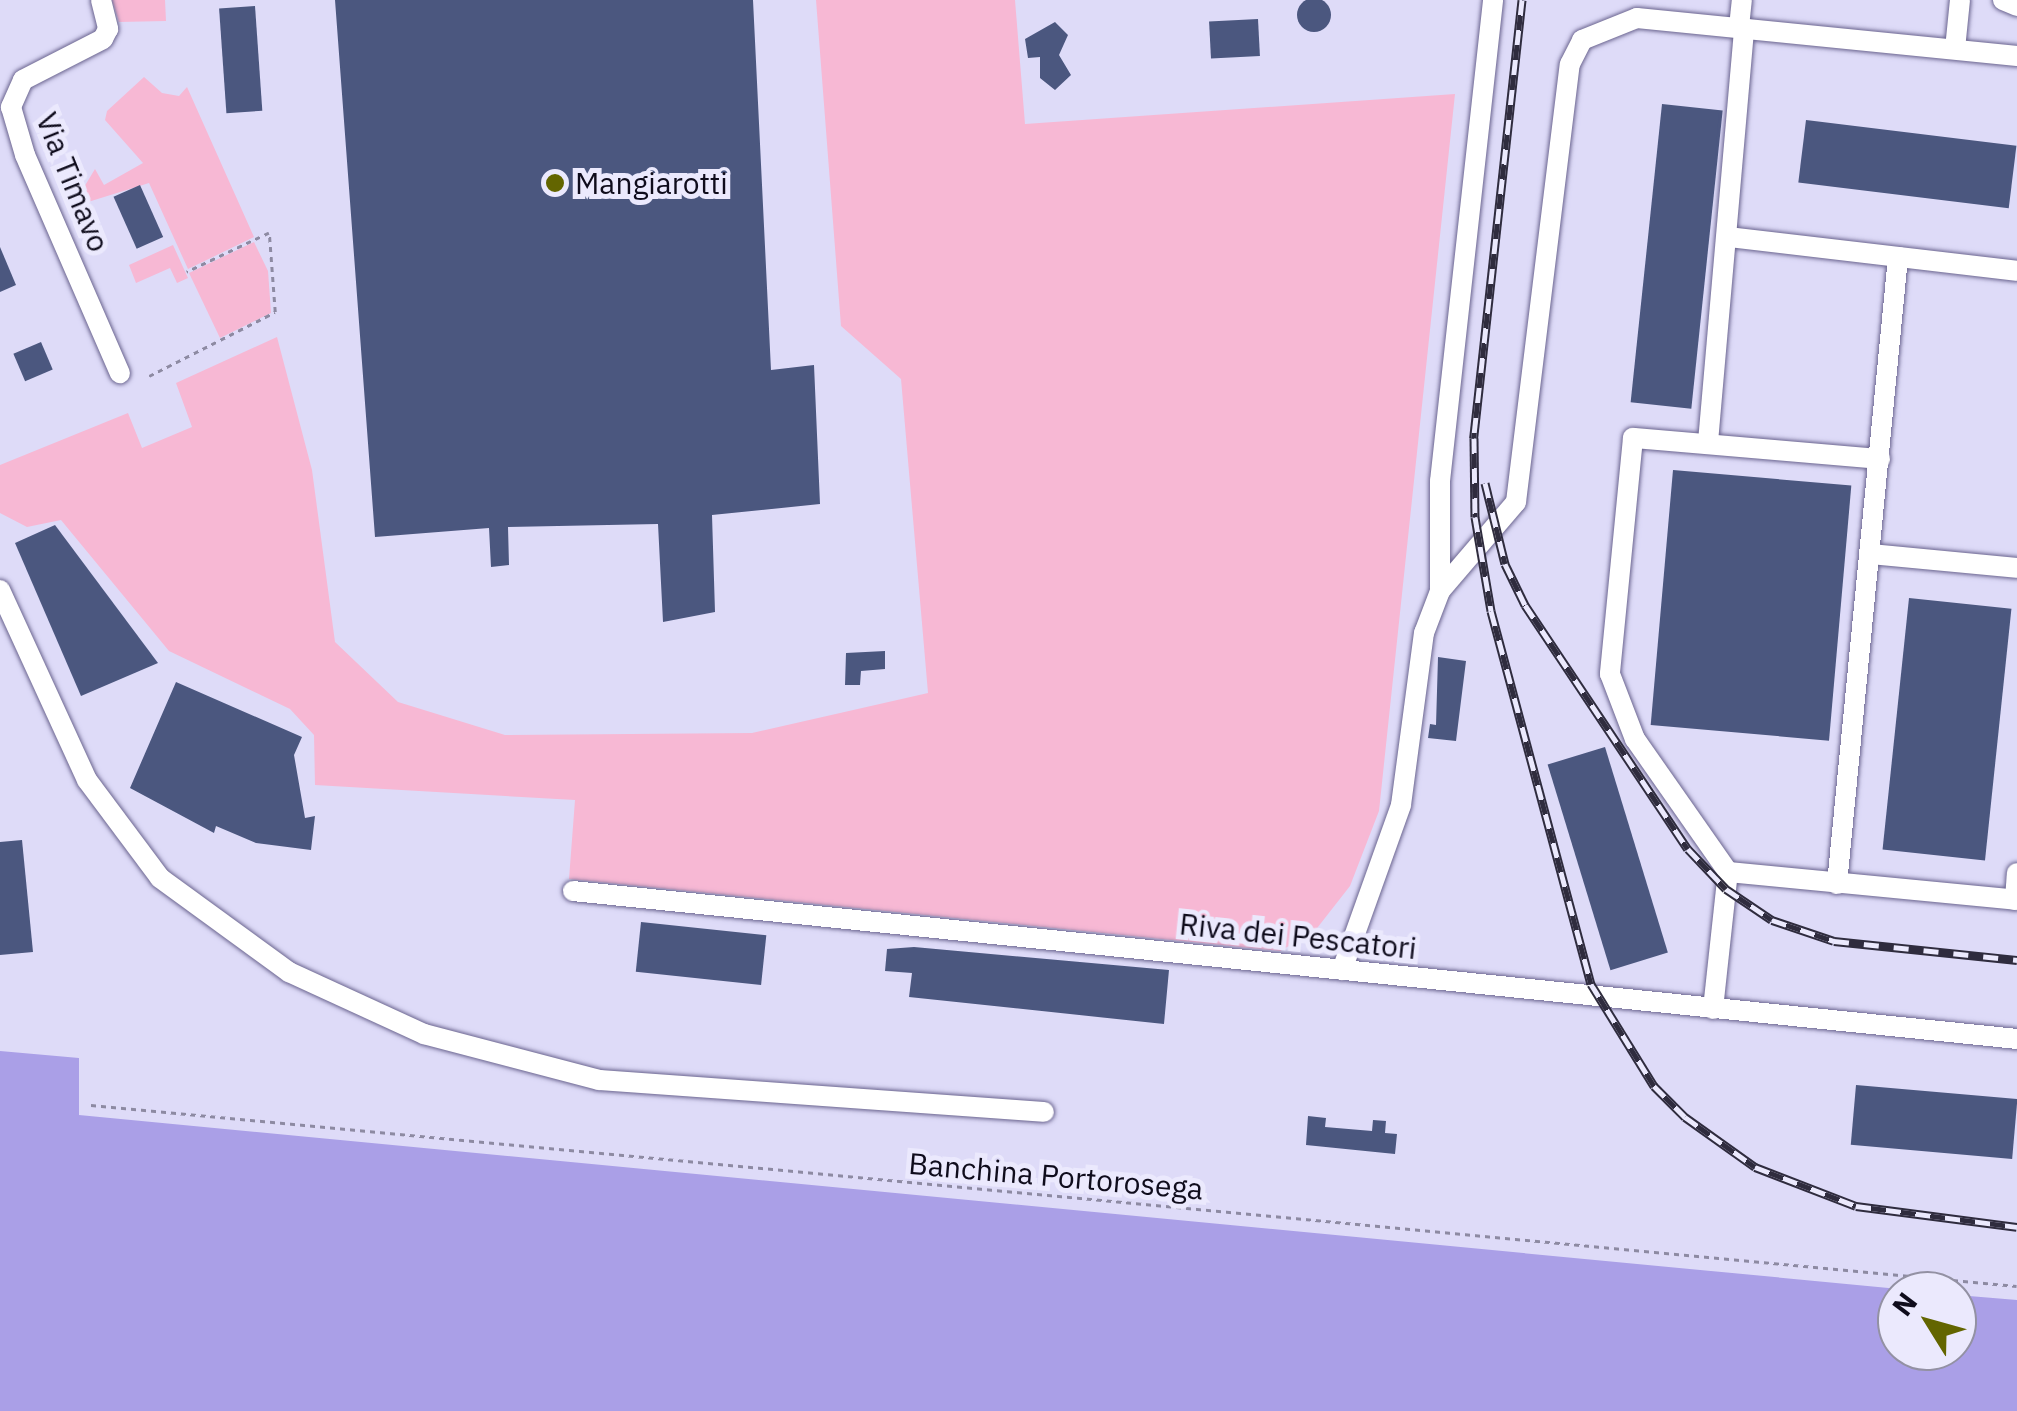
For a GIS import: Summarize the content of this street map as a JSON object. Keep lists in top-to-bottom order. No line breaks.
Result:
{"streets":{"street":["Via Timavo","Riva dei Pescatori"],"path":["Banchina Portorosega"]},"places":["Mangiarotti"],"north":"top left"}
